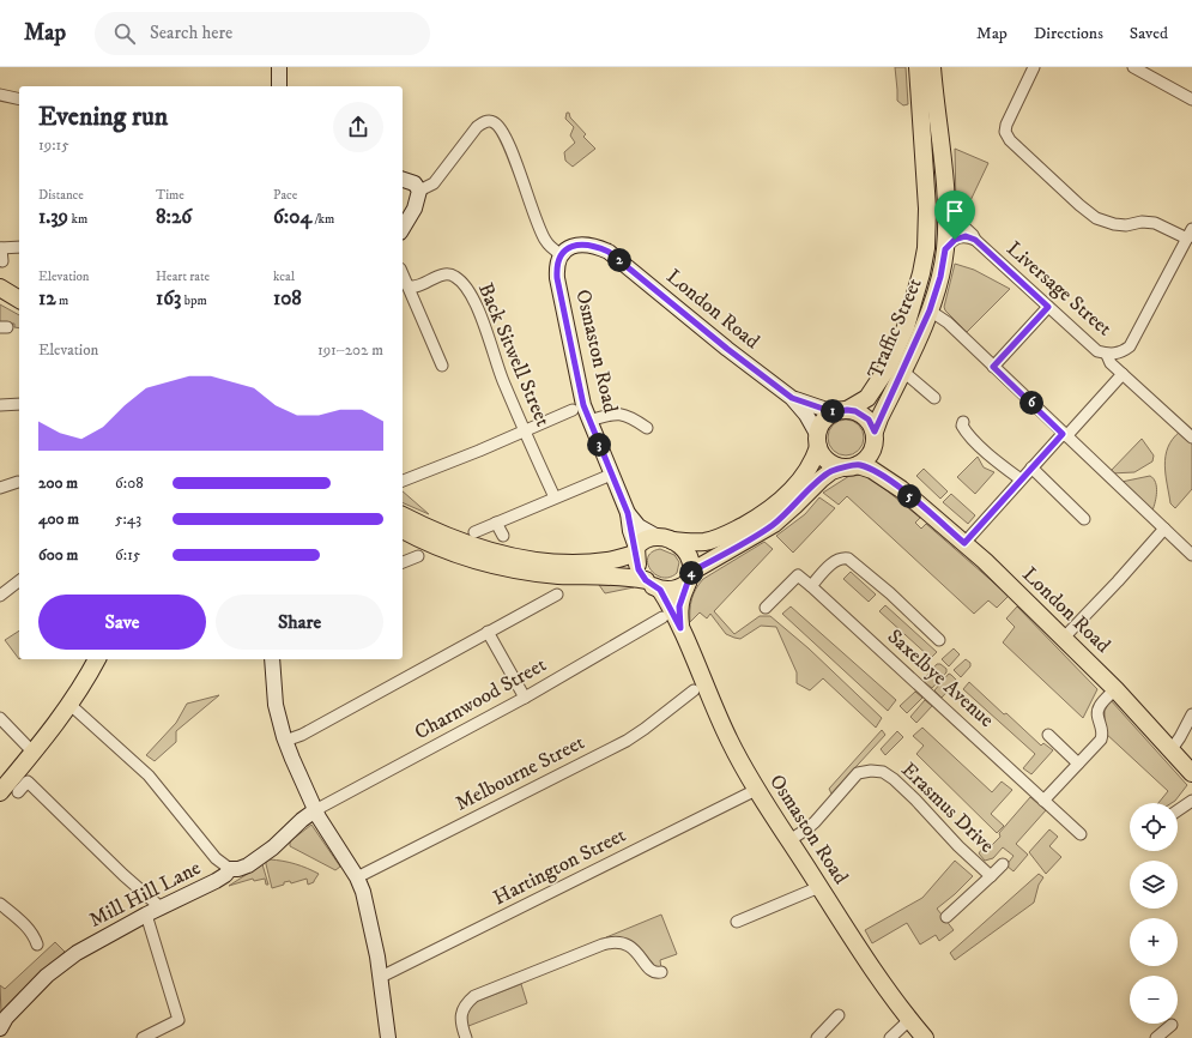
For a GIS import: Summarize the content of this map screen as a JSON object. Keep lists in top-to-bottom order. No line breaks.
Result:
{"streets":{"main road":["London Road","Traffic Street","Osmaston Road"],"street":["Liversage Street","Back Sitwell Street","Saxelbye Avenue","Charnwood Street","Melbourne Street","Erasmus Drive","Hartington Street","Mill Hill Lane"]},"crossings":[["Liversage Street","Traffic Street"],["London Road","Traffic Street"],["London Road","Osmaston Road"],["Osmaston Road","Erasmus Drive"],["Osmaston Road","Hartington Street"],["Charnwood Street","Mill Hill Lane"]],"page":{"header":"Map","search":"Search here","nav":["Map","Directions","Saved"],"heading":["Evening run","19:15"],"stats":[["Distance","1.39 km"],["Time","8:26"],["Pace","6:04 /km"],["Elevation","12 m"],["Heart rate","163 bpm"],["kcal","108"]],"pins":["2","6","1","3","5","4"],"chart":["Elevation","191–202 m"],"list":[{"name":"200 m","note":"6:08"},{"name":"400 m","note":"5:43"},{"name":"600 m","note":"6:15"}],"buttons":["Save","Share"],"map_buttons":["+","−"]}}
